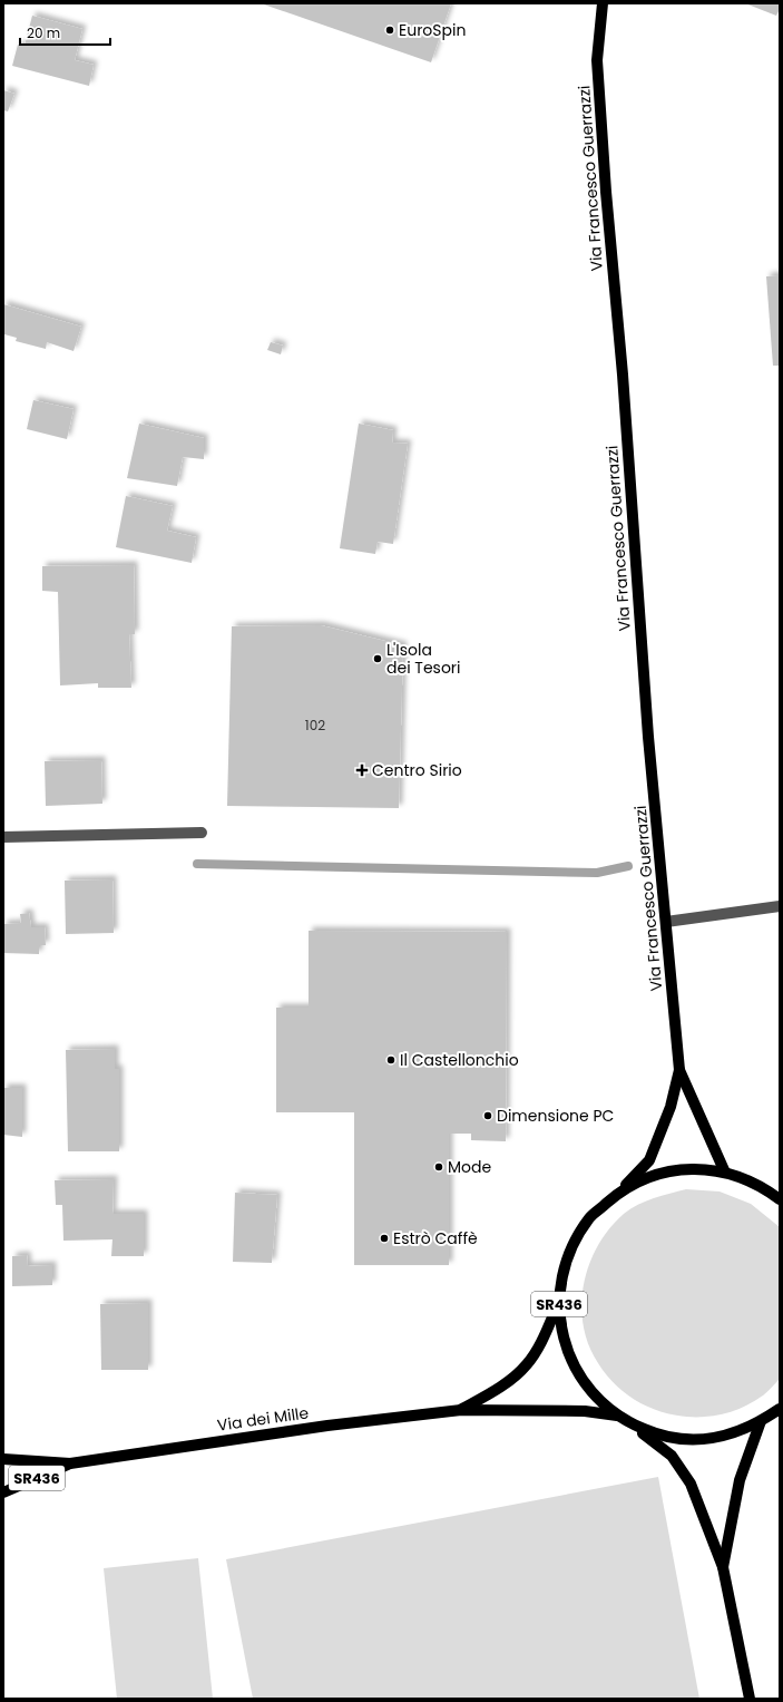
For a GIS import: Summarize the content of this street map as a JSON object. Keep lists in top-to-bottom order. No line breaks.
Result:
{"streets":{"main road":["Via Francesco Guerrazzi","SR436","Via dei Mille"]},"crossings":[["Via Francesco Guerrazzi","SR436"],["SR436","Via dei Mille"]],"places":{"other":["EuroSpin","L'Isola dei Tesori","Il Castellonchio","Dimensione PC","Mode","Estrò Caffè"],"health":["Centro Sirio"]},"house_numbers":["102"],"scale_bar":"20 m"}
